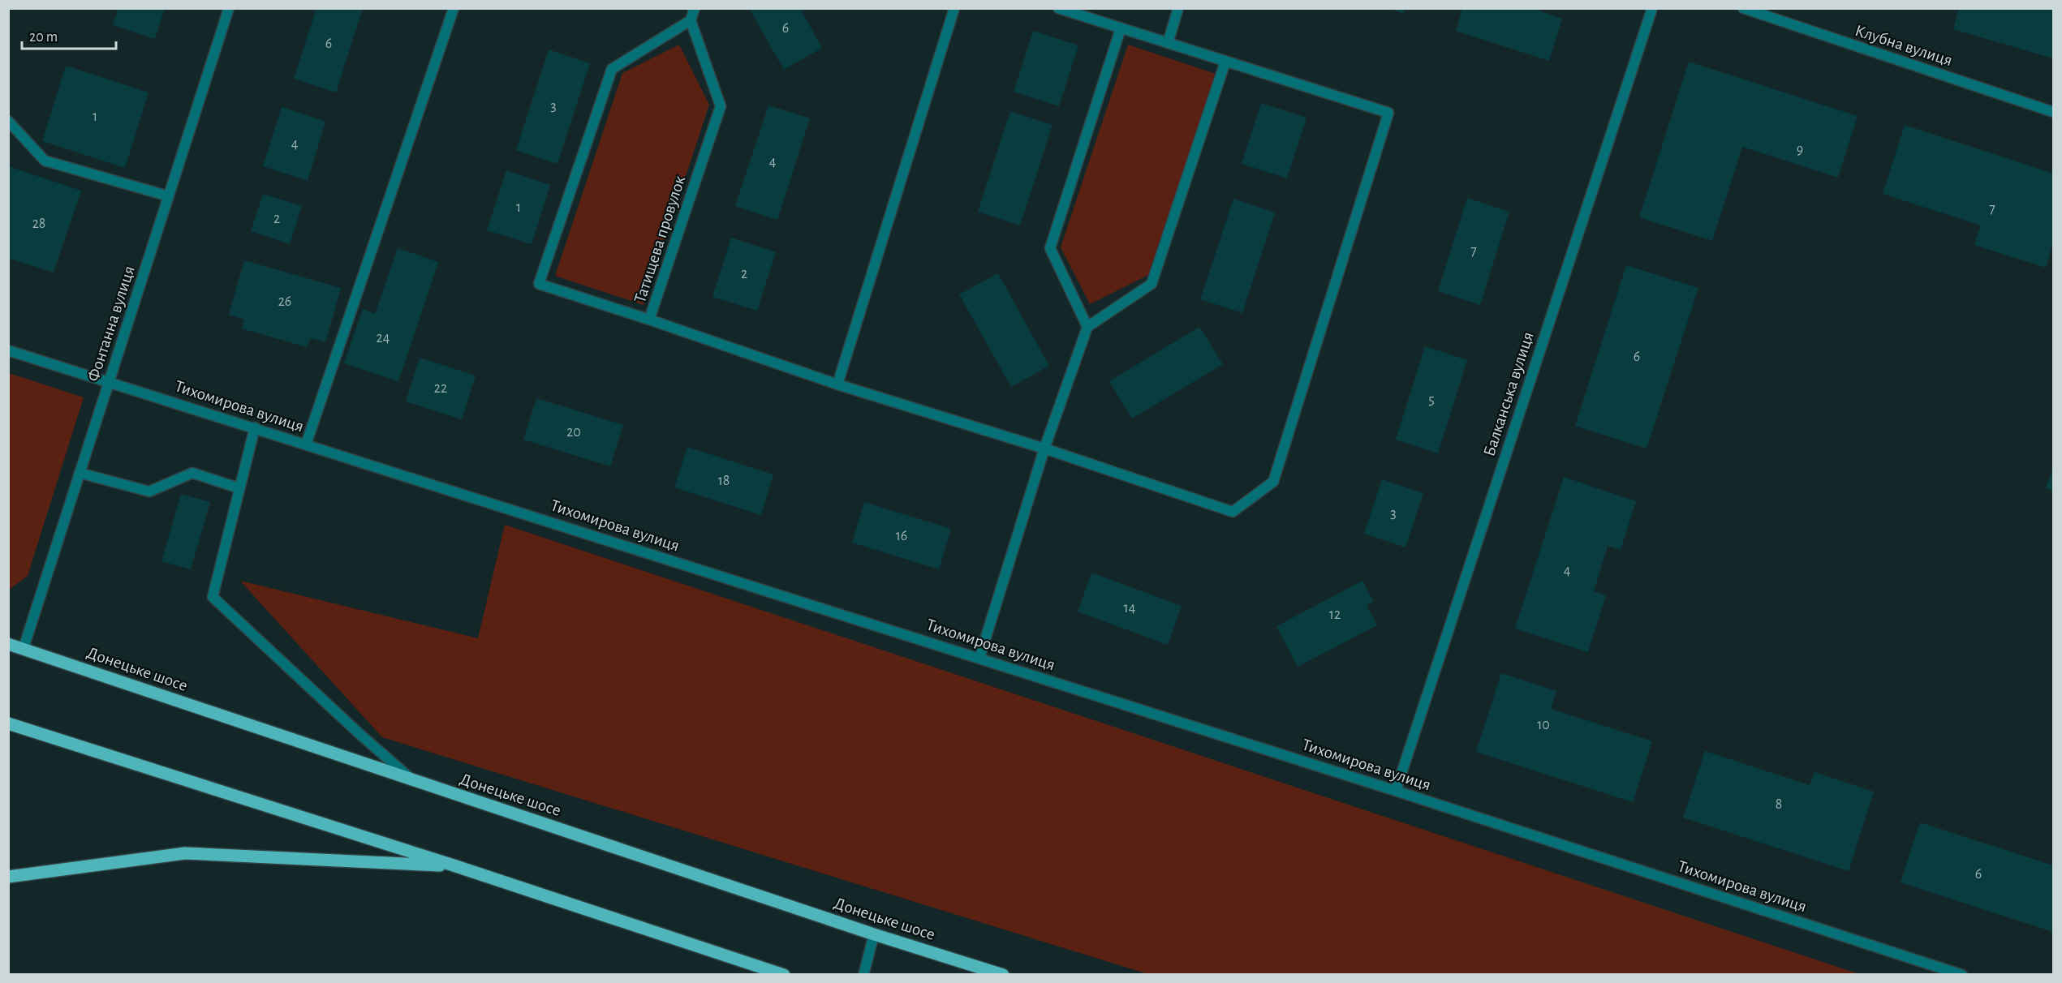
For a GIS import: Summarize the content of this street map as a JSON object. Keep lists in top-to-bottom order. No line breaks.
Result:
{"streets":{"main road":["Донецьке шосе"],"street":["Клубна вулиця","Татищева провулок","Фонтанна вулиця","Балканська вулиця","Тихомирова вулиця"]},"crossings":[["Фонтанна вулиця","Тихомирова вулиця"],["Фонтанна вулиця","Донецьке шосе"],["Балканська вулиця","Тихомирова вулиця"]],"house_numbers":["6","6","3","1","4","9","4","1","7","2","28","7","2","26","24","6","22","5","20","18","3","16","4","14","12","10","8","6"],"scale_bar":"20 m"}
